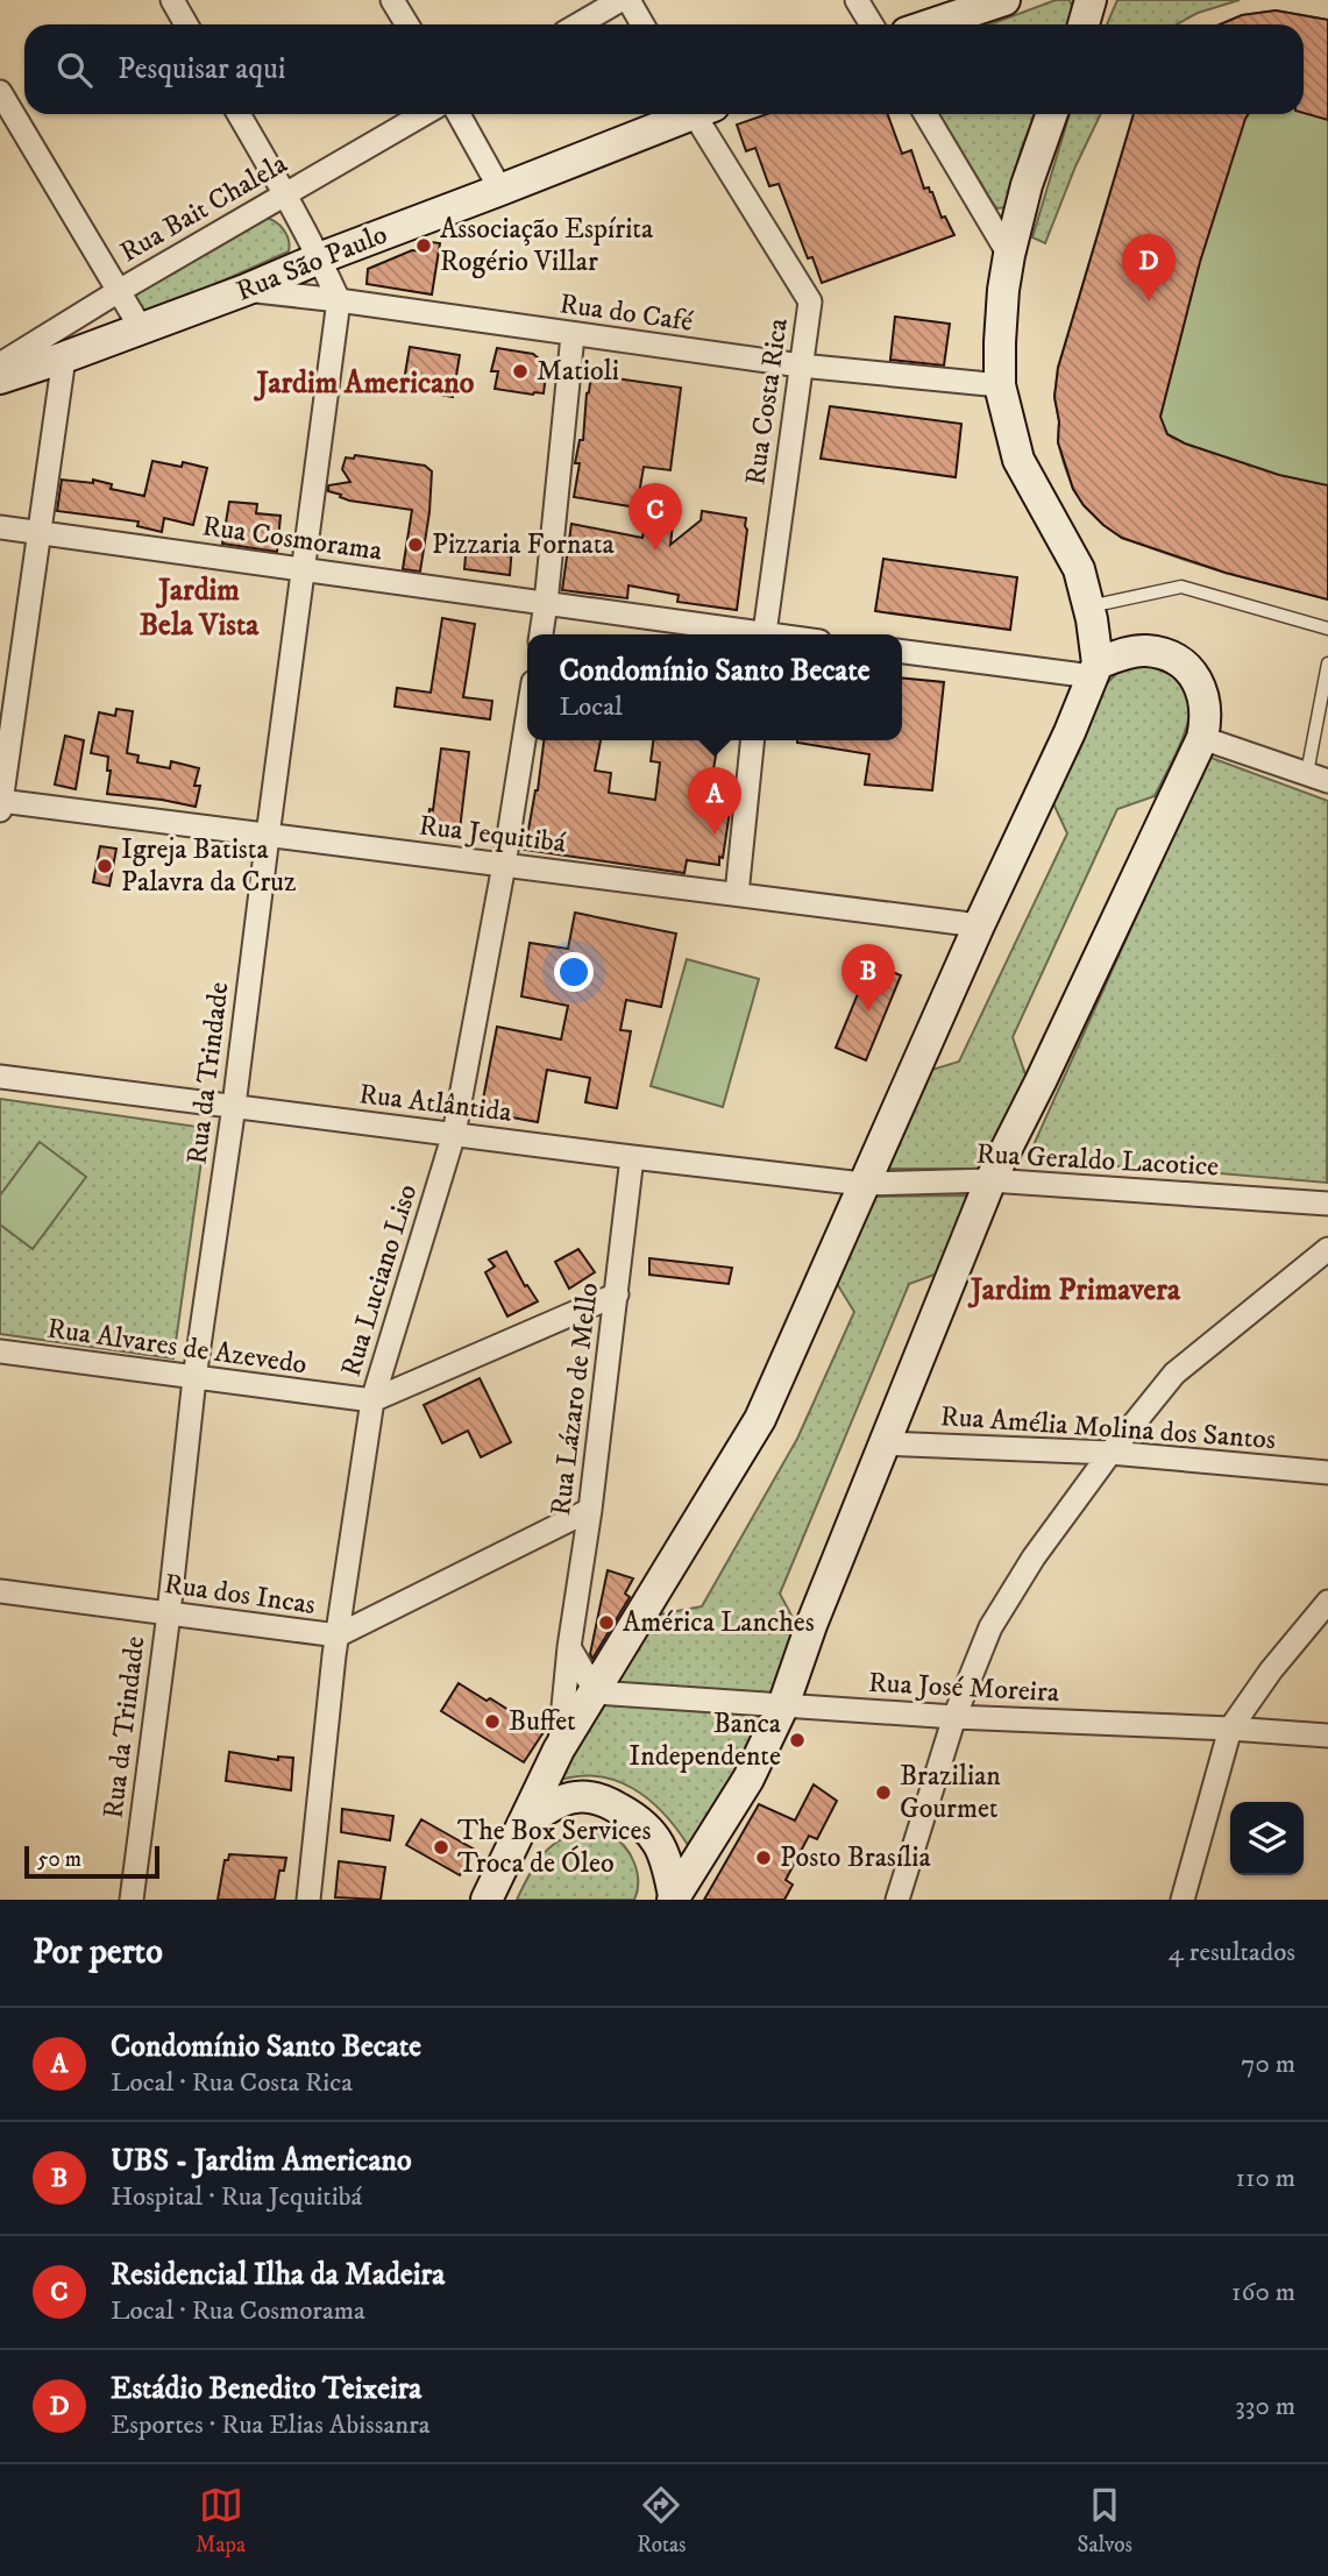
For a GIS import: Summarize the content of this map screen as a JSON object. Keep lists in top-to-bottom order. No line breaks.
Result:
{"streets":{"main road":["Rua São Paulo"],"street":["Rua Bait Chalela","Rua do Café","Rua Costa Rica","Rua Cosmorama","Rua Jequitibá","Rua da Trindade","Rua Atlântida","Rua Geraldo Lacotice","Rua Luciano Liso","Rua Alvares de Azevedo","Rua Lázaro de Mello","Rua Amélia Molina dos Santos","Rua dos Incas","Rua José Moreira"]},"crossings":[["Rua São Paulo","Rua do Café"],["Rua do Café","Rua Costa Rica"],["Rua do Café","Rua da Trindade"],["Rua Cosmorama","Rua da Trindade"],["Rua Jequitibá","Rua da Trindade"],["Rua Jequitibá","Rua Luciano Liso"],["Rua da Trindade","Rua Atlântida"],["Rua da Trindade","Rua Alvares de Azevedo"],["Rua da Trindade","Rua dos Incas"],["Rua Atlântida","Rua Geraldo Lacotice"],["Rua Atlântida","Rua Luciano Liso"],["Rua Atlântida","Rua Lázaro de Mello"],["Rua Luciano Liso","Rua Alvares de Azevedo"],["Rua Luciano Liso","Rua dos Incas"],["Rua Lázaro de Mello","Rua dos Incas"]],"districts":["Jardim Americano","Jardim Bela Vista","Jardim Primavera"],"places":["Associação Espírita Rogério Villar","Matioli","Pizzaria Fornata","Igreja Batista Palavra da Cruz","América Lanches","Buffet","Banca Independente","Brazilian Gourmet","The Box Services Troca de Óleo","Posto Brasília"],"scale_bar":"50 m","page":{"search":"Pesquisar aqui","pins":["D","C","A","B"],"popup":["Condomínio Santo Becate","Local"],"scale":"50 m","heading":["Por perto","4 resultados"],"list":[{"mark":"A","name":"Condomínio Santo Becate","note":"Local · Rua Costa Rica","value":"70 m"},{"mark":"B","name":"UBS - Jardim Americano","note":"Hospital · Rua Jequitibá","value":"110 m"},{"mark":"C","name":"Residencial Ilha da Madeira","note":"Local · Rua Cosmorama","value":"160 m"},{"mark":"D","name":"Estádio Benedito Teixeira","note":"Esportes · Rua Elias Abissanra","value":"330 m"}],"nav":["Mapa","Rotas","Salvos"]}}
